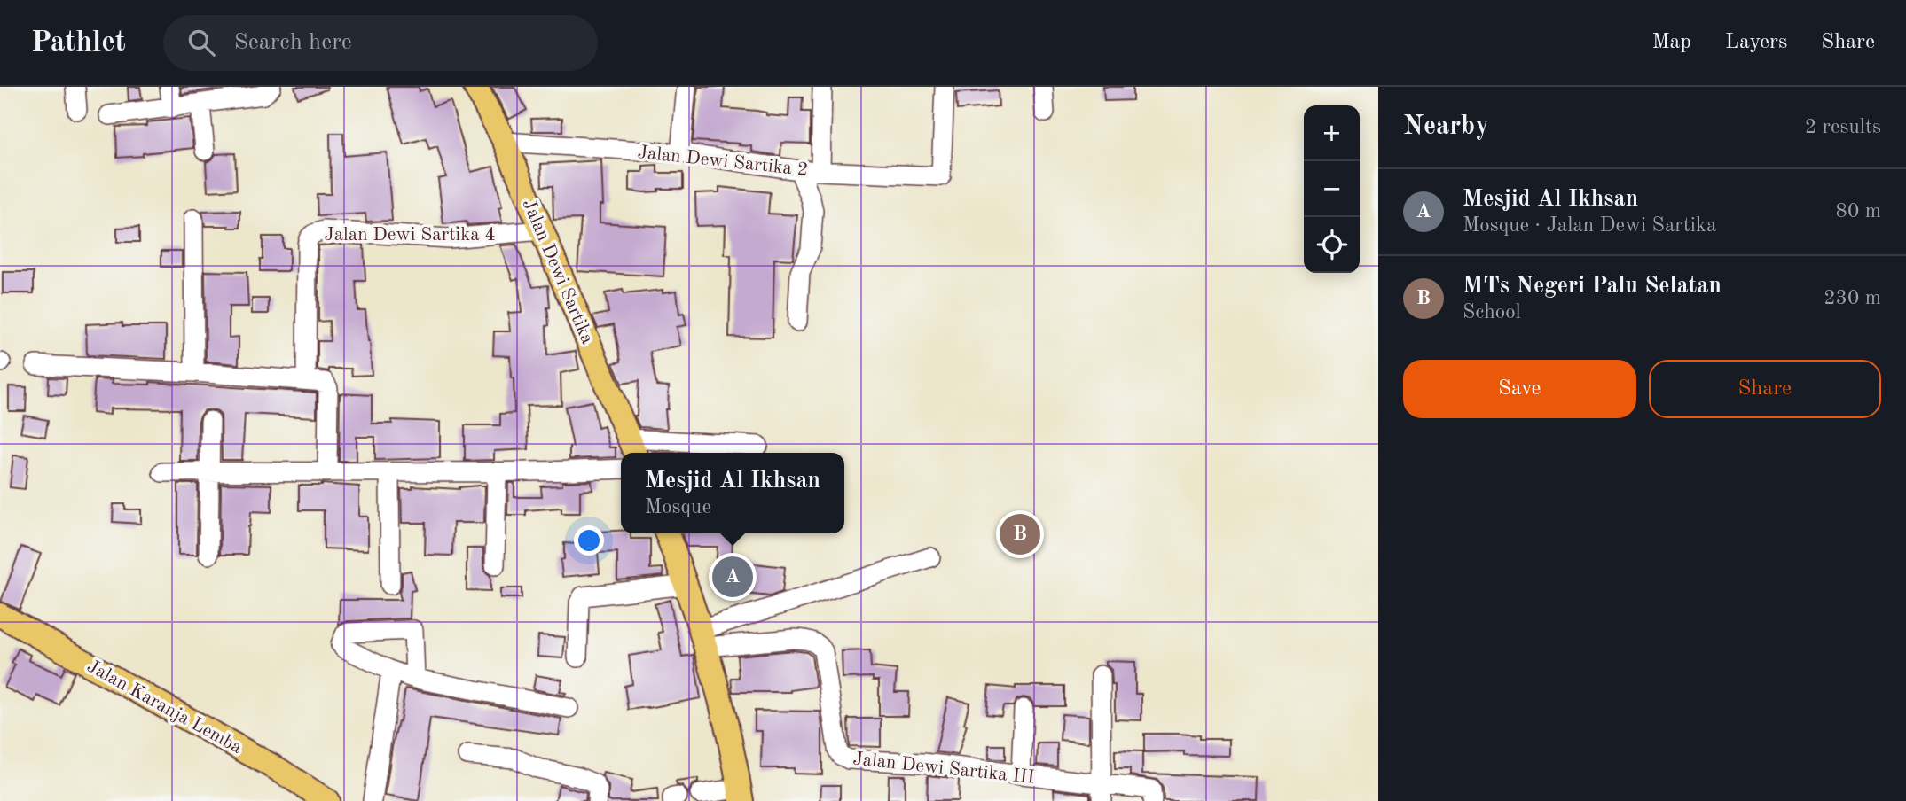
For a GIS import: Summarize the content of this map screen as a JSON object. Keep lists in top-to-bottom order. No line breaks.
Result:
{"streets":{"main road":["Jalan Dewi Sartika","Jalan Karanja Lemba"],"street":["Jalan Dewi Sartika 2","Jalan Dewi Sartika 4","Jalan Dewi Sartika III"]},"crossings":[["Jalan Dewi Sartika 2","Jalan Dewi Sartika"],["Jalan Dewi Sartika 4","Jalan Dewi Sartika"]],"page":{"header":"Pathlet","search":"Search here","nav":["Map","Layers","Share"],"heading":["Nearby","2 results"],"map_buttons":["+","−"],"list":[{"mark":"A","name":"Mesjid Al Ikhsan","note":"Mosque · Jalan Dewi Sartika","value":"80 m"},{"mark":"B","name":"MTs Negeri Palu Selatan","note":"School","value":"230 m"}],"buttons":["Save","Share"],"popup":["Mesjid Al Ikhsan","Mosque"],"pins":["B","A"]}}
